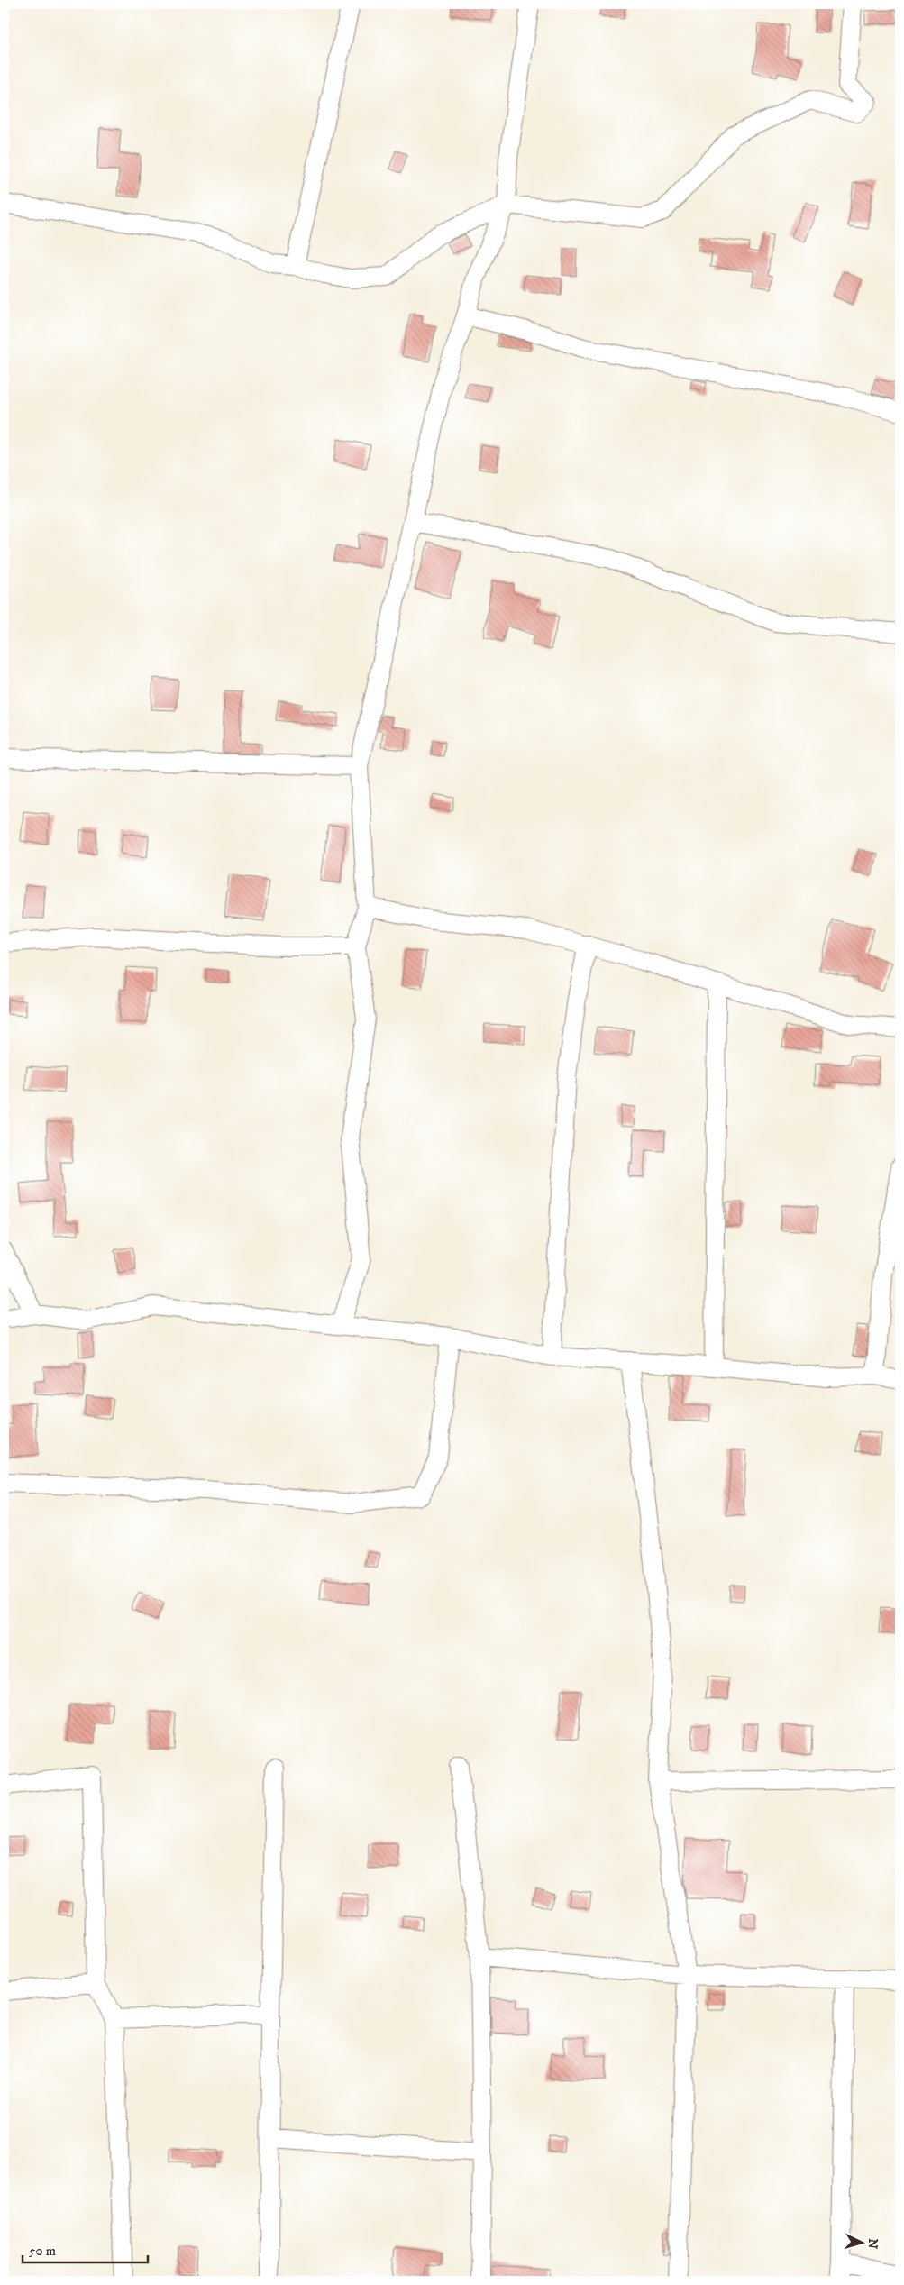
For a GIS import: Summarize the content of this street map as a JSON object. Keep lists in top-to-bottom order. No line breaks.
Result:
{"scale_bar":"50 m","north":"right"}
